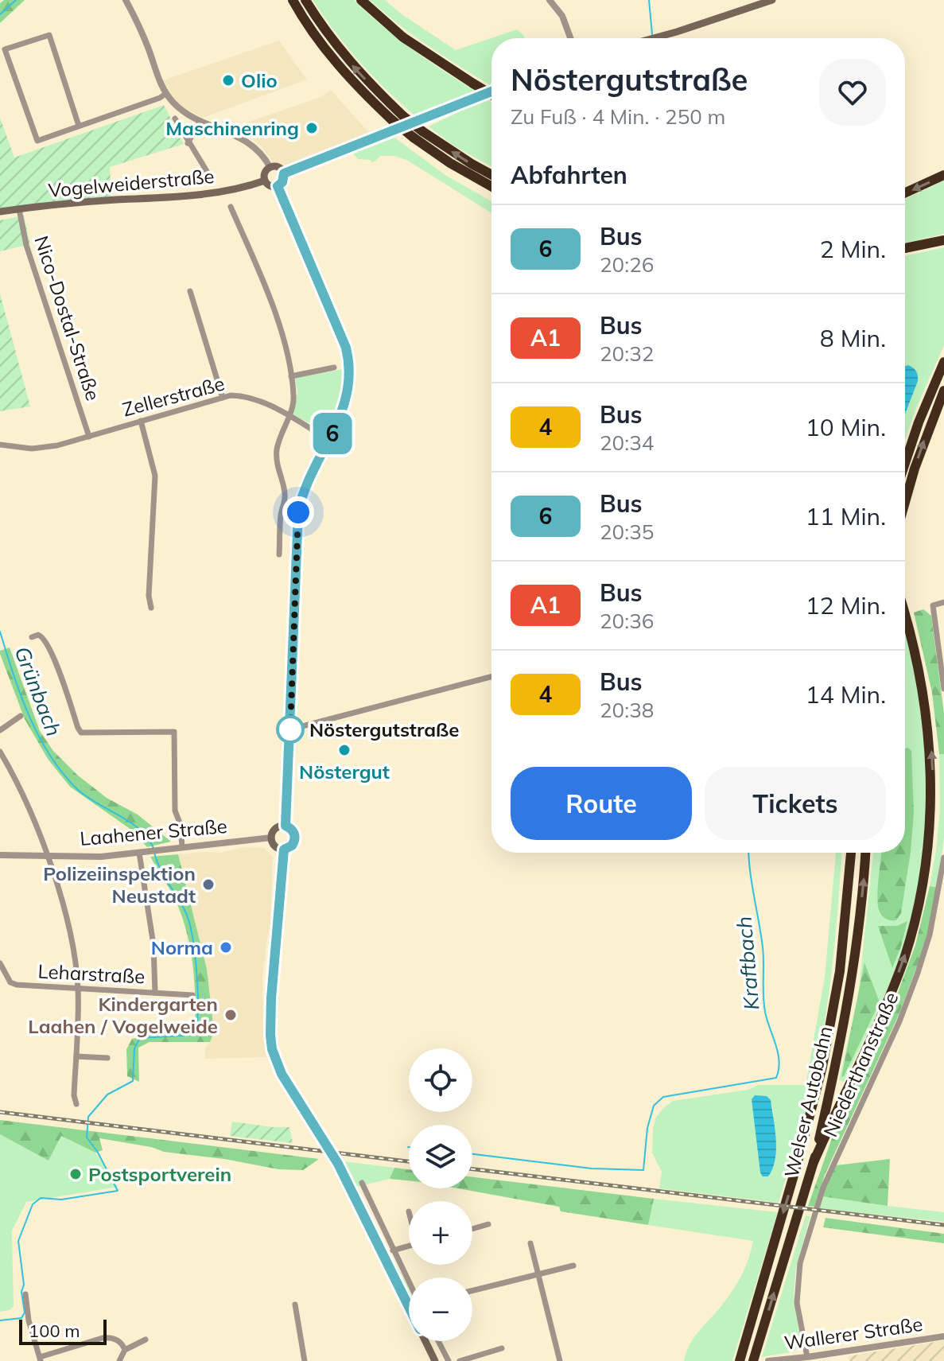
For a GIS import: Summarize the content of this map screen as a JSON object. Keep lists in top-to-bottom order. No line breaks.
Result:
{"streets":{"highway":["Welser Autobahn"],"main road":["Vogelweiderstraße"],"street":["Nico-Dostal-Straße","Zellerstraße","Laahener Straße","Leharstraße","Niederthanstraße","Wallerer Straße"]},"crossings":[["Vogelweiderstraße","Nico-Dostal-Straße"],["Nico-Dostal-Straße","Zellerstraße"],["Niederthanstraße","Wallerer Straße"]],"water":["Grünbach","Kraftbach"],"places":["Olio","Maschinenring","Nöstergutstraße","Nöstergut","Polizeiinspektion Neustadt","Norma","Kindergarten Laahen / Vogelweide","Postsportverein"],"lines":["bus line 6"],"scale_bar":"100 m","page":{"on_map":"6","heading":[["Nöstergutstraße","Zu Fuß · 4 Min. · 250 m"],"Abfahrten"],"list":[{"mark":"6","name":"Bus","note":"20:26","value":"2 Min."},{"mark":"A1","name":"Bus","note":"20:32","value":"8 Min."},{"mark":"4","name":"Bus","note":"20:34","value":"10 Min."},{"mark":"6","name":"Bus","note":"20:35","value":"11 Min."},{"mark":"A1","name":"Bus","note":"20:36","value":"12 Min."},{"mark":"4","name":"Bus","note":"20:38","value":"14 Min."}],"buttons":["Route","Tickets"],"map_buttons":["+","−"],"scale":"100 m"}}
